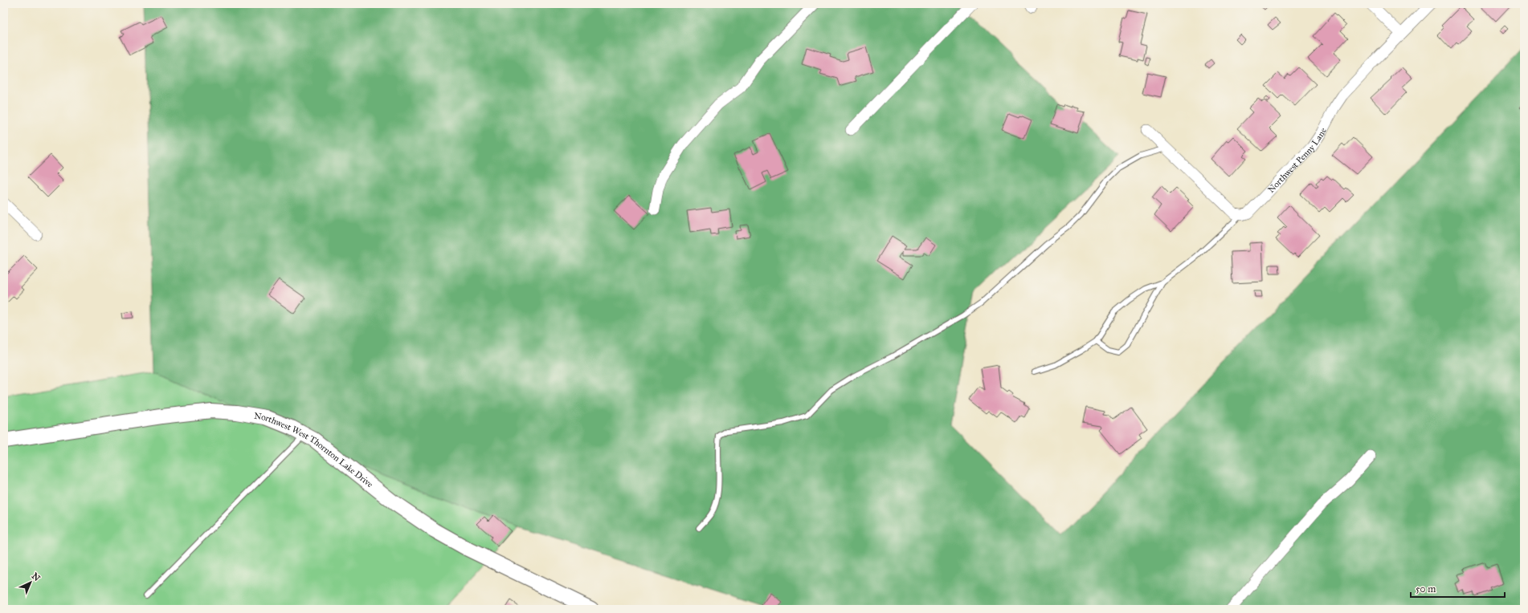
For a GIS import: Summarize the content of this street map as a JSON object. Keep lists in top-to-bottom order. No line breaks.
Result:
{"streets":{"street":["Northwest Penny Lane","Northwest West Thornton Lake Drive"]},"scale_bar":"50 m","north":"top right"}
